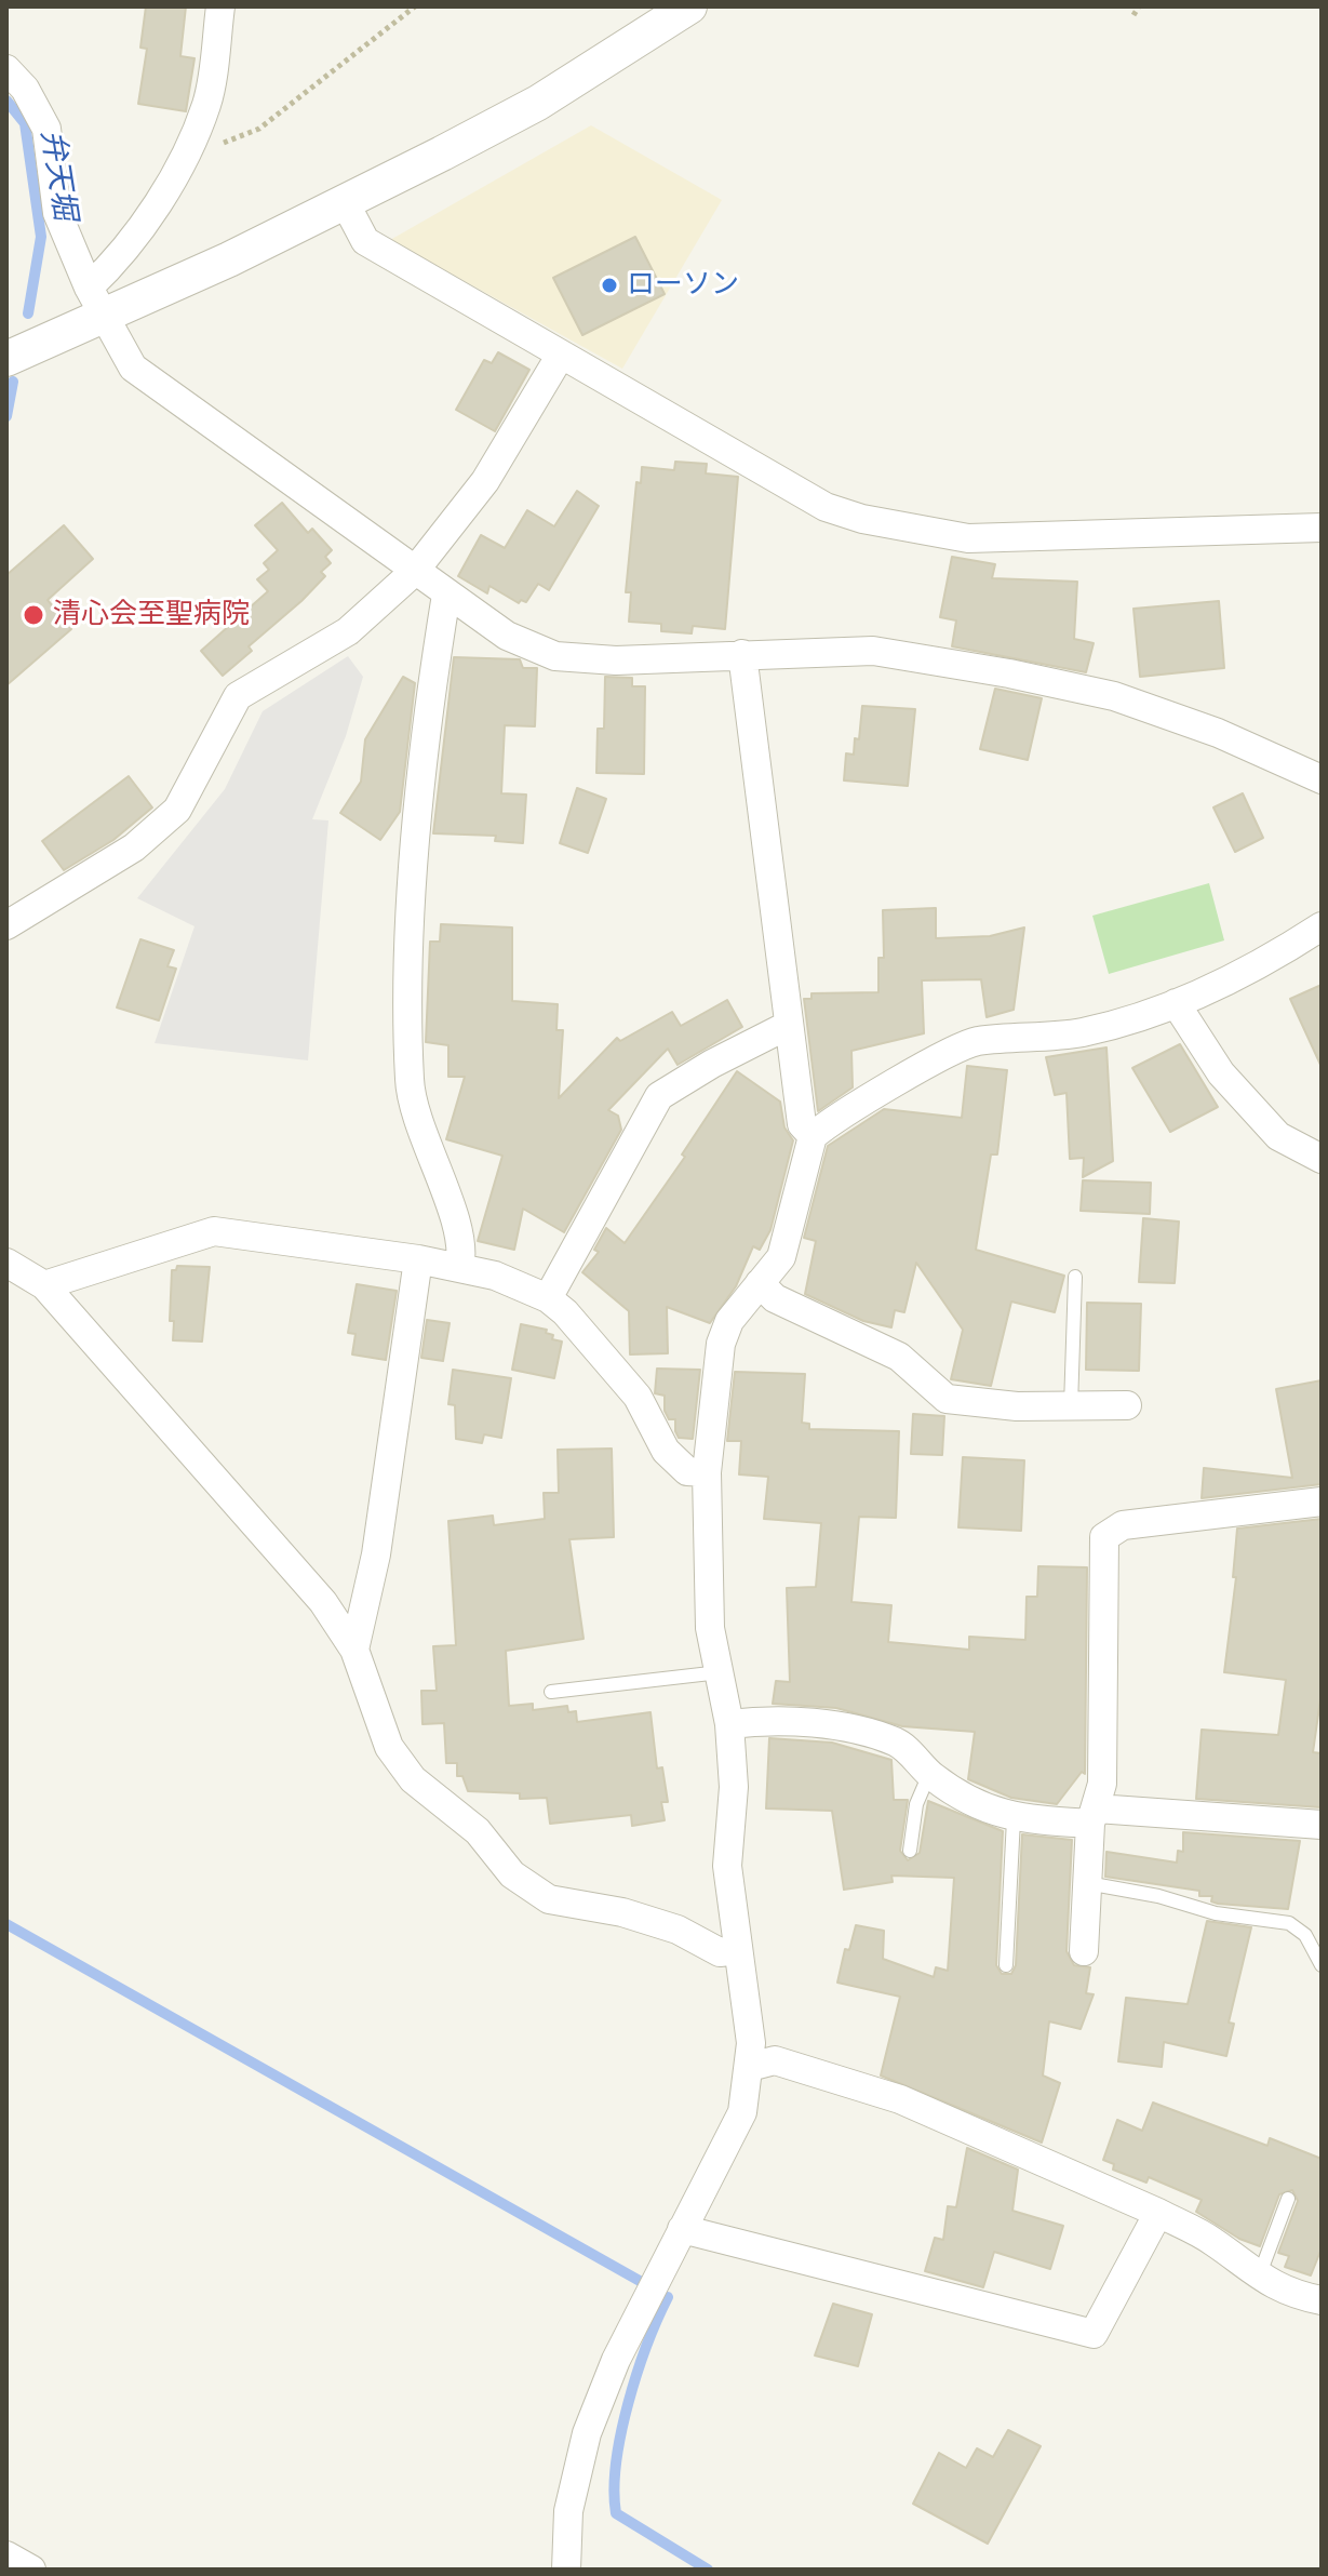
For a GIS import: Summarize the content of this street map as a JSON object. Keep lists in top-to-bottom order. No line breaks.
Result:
{"water":["弁天堀"],"places":["ローソン","清心会至聖病院"]}
